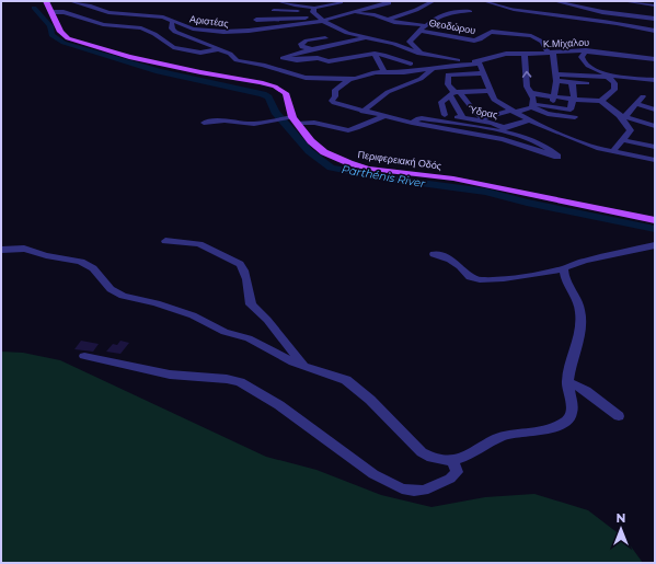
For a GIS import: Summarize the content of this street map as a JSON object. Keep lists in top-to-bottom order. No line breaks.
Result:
{"streets":{"main road":["Περιφερειακή Οδός"],"street":["Αριστέας","Θεοδώρου","Κ.Μίχαλου","Ύδρας"]},"crossings":[["Θεοδώρου","Κ.Μίχαλου"]],"water":["Parthénis River"],"north":"top"}
